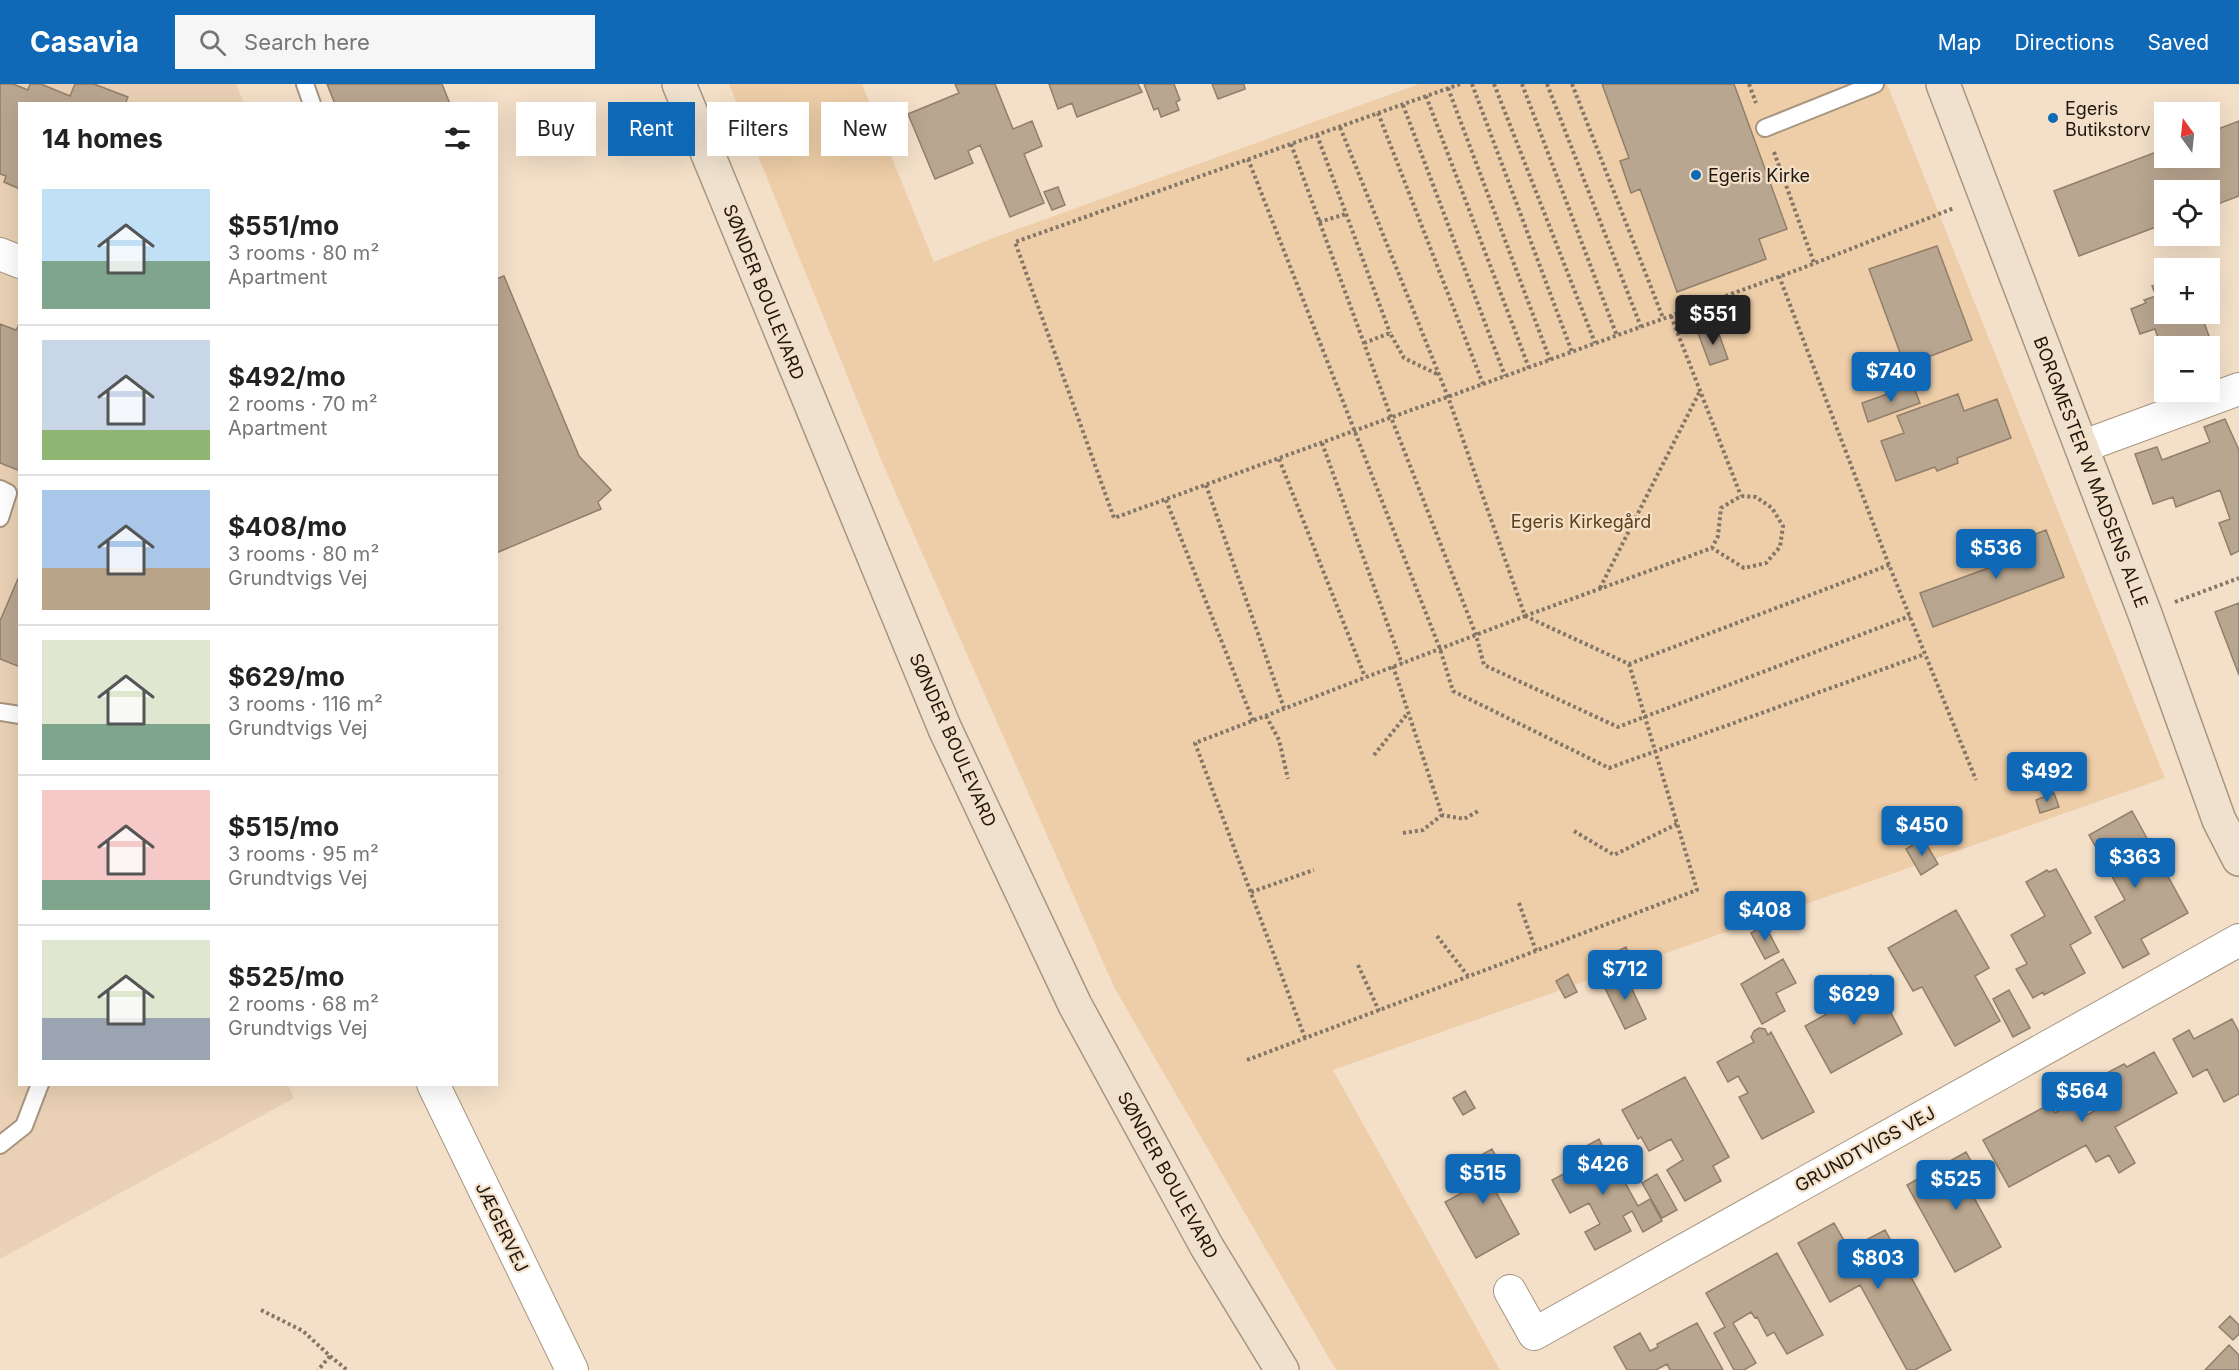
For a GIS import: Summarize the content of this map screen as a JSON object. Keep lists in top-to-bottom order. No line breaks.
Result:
{"streets":{"street":["SØNDER BOULEVARD","BORGMESTER W MADSENS ALLE","GRUNDTVIGS VEJ","JÆGERVEJ"]},"parks":["Egeris Kirkegård"],"places":["Egeris Butikstorv","Egeris Kirke"],"north":"top","page":{"header":"Casavia","search":"Search here","nav":["Map","Directions","Saved"],"map_buttons":["+","−"],"chip":["Buy","Rent","Filters","New"],"heading":"14 homes","list":[{"name":"$551/mo","note":"3 rooms · 80 m² · Apartment"},{"name":"$492/mo","note":"2 rooms · 70 m² · Apartment"},{"name":"$408/mo","note":"3 rooms · 80 m² · Grundtvigs Vej"},{"name":"$629/mo","note":"3 rooms · 116 m² · Grundtvigs Vej"},{"name":"$515/mo","note":"3 rooms · 95 m² · Grundtvigs Vej"},{"name":"$525/mo","note":"2 rooms · 68 m² · Grundtvigs Vej"}],"price":["$551","$740","$536","$492","$450","$363","$408","$712","$629","$564","$426","$515","$525","$803"]}}
